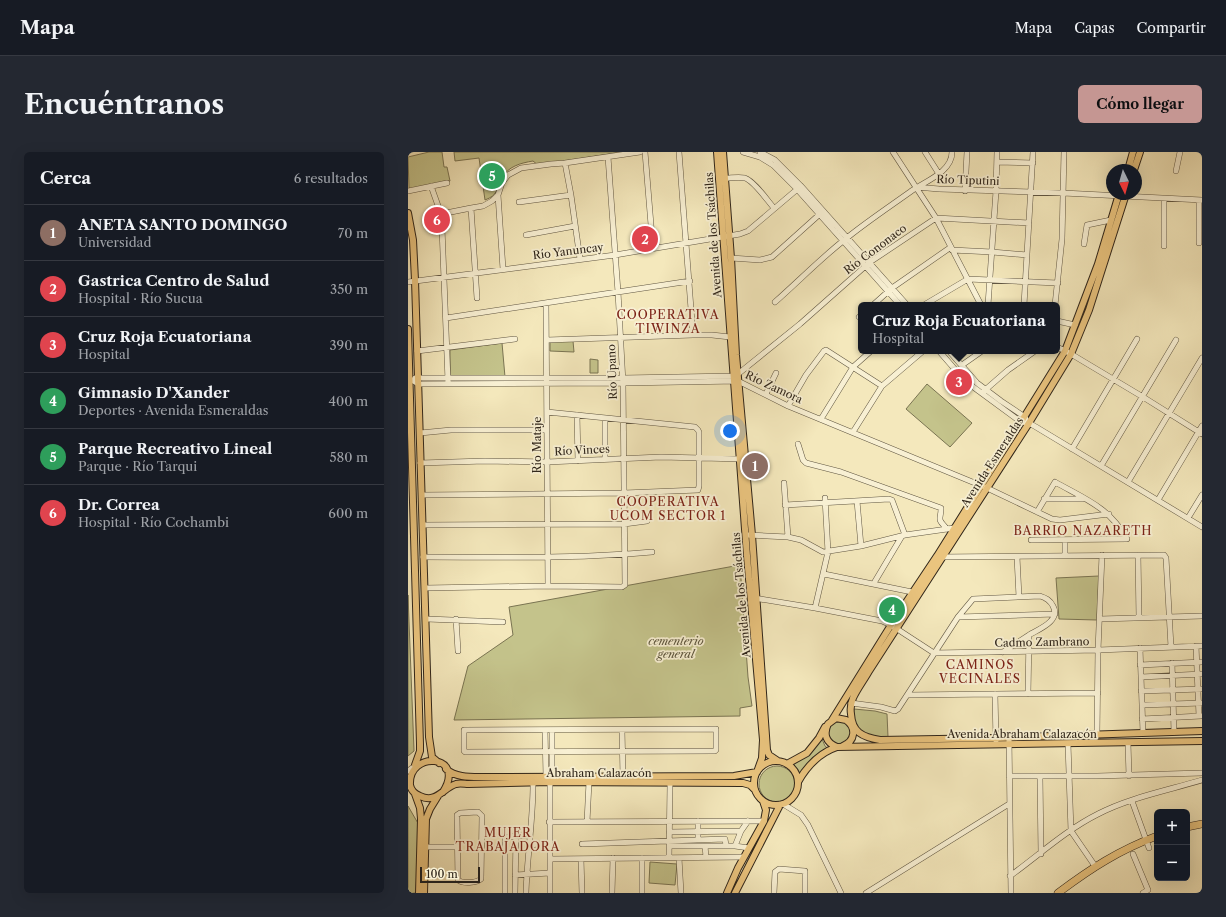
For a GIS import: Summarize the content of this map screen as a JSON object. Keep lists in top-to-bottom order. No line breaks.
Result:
{"streets":{"main road":["Avenida de los Tsáchilas","Avenida Esmeraldas","Avenida Abraham Calazacón","Abraham Calazacón"],"street":["Río Tiputini","Río Cononaco","Río Yanuncay","Río Upano","Río Zamora","Río Mataje","Río Vinces","Cadmo Zambrano"]},"crossings":[["Avenida de los Tsáchilas","Río Cononaco"],["Avenida de los Tsáchilas","Río Yanuncay"],["Avenida de los Tsáchilas","Río Zamora"],["Avenida de los Tsáchilas","Río Vinces"],["Avenida de los Tsáchilas","Avenida Esmeraldas"],["Avenida de los Tsáchilas","Avenida Abraham Calazacón"],["Avenida de los Tsáchilas","Abraham Calazacón"],["Río Cononaco","Río Zamora"],["Río Yanuncay","Río Upano"],["Río Upano","Río Zamora"],["Río Upano","Río Mataje"],["Río Upano","Río Vinces"],["Río Zamora","Río Mataje"],["Río Zamora","Avenida Esmeraldas"],["Río Mataje","Río Vinces"],["Avenida Esmeraldas","Avenida Abraham Calazacón"],["Avenida Esmeraldas","Abraham Calazacón"],["Avenida Abraham Calazacón","Abraham Calazacón"]],"districts":["COOPERATIVA TIWINZA","COOPERATIVA UCOM SECTOR 1","BARRIO NAZARETH","CAMINOS VECINALES","MUJER TRABAJADORA"],"parks":["cementerio general"],"scale_bar":"100 m","north":"bottom","page":{"header":"Mapa","nav":["Mapa","Capas","Compartir"],"buttons":"Cómo llegar","title":"Encuéntranos","heading":["Cerca","6 resultados"],"pins":["5","6","2","3","1","4"],"list":[{"mark":"1","name":"ANETA SANTO DOMINGO","note":"Universidad","value":"70 m"},{"mark":"2","name":"Gastrica Centro de Salud","note":"Hospital · Río Sucua","value":"350 m"},{"mark":"3","name":"Cruz Roja Ecuatoriana","note":"Hospital","value":"390 m"},{"mark":"4","name":"Gimnasio D'Xander","note":"Deportes · Avenida Esmeraldas","value":"400 m"},{"mark":"5","name":"Parque Recreativo Lineal","note":"Parque · Río Tarqui","value":"580 m"},{"mark":"6","name":"Dr. Correa","note":"Hospital · Río Cochambi","value":"600 m"}],"popup":["Cruz Roja Ecuatoriana","Hospital"],"map_buttons":["+","−"],"scale":"100 m"}}
